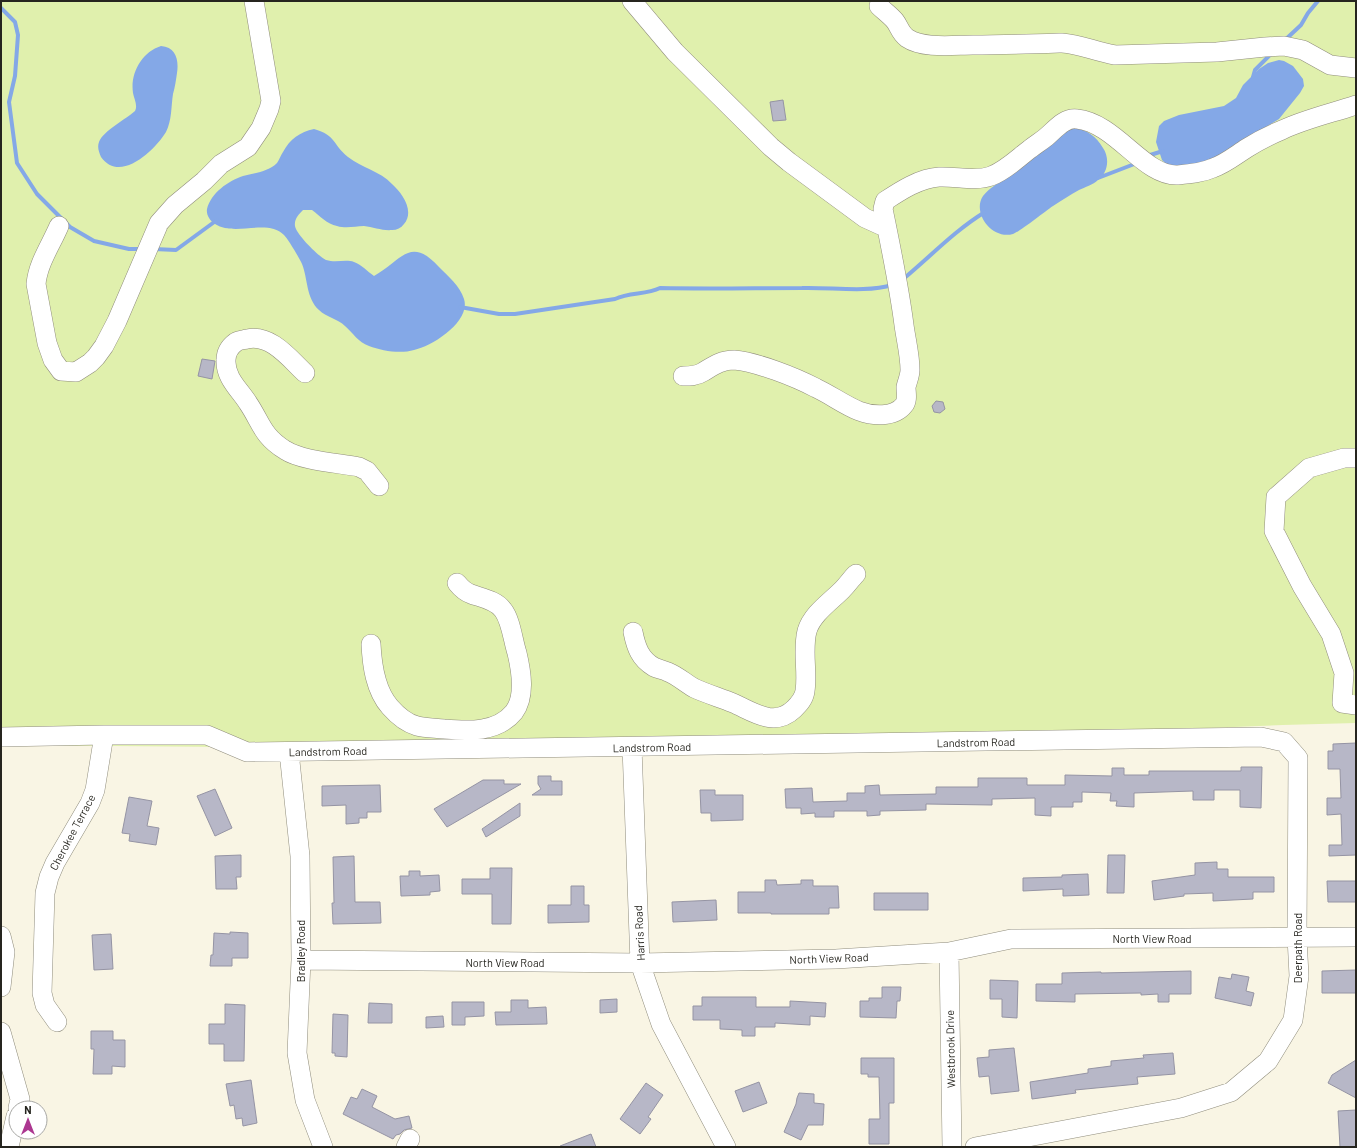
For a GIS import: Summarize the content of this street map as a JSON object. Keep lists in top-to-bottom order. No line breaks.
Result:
{"streets":{"street":["Landstrom Road","Cherokee Terrace","Harris Road","North View Road","Deerpath Road","Bradley Road","Westbrook Drive"]},"crossings":[["Landstrom Road","Cherokee Terrace"],["Landstrom Road","Harris Road"],["Landstrom Road","Deerpath Road"],["Landstrom Road","Bradley Road"],["Harris Road","North View Road"],["North View Road","Deerpath Road"],["North View Road","Bradley Road"],["North View Road","Westbrook Drive"]],"north":"top"}
